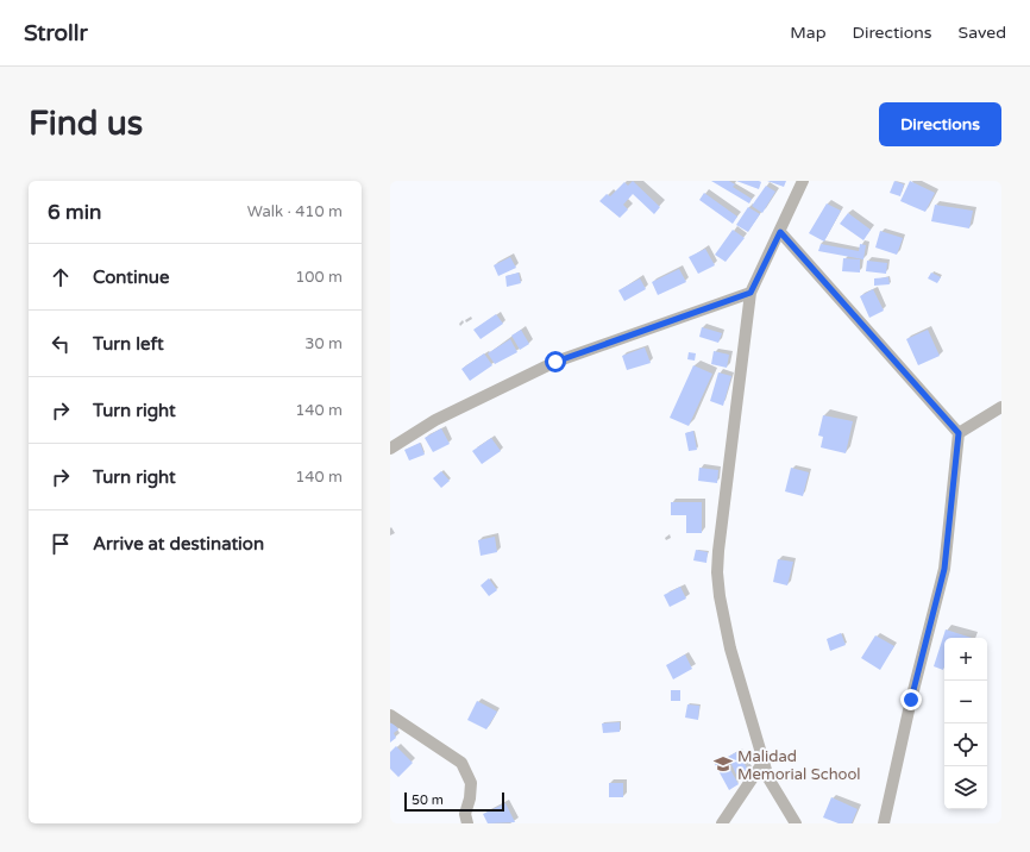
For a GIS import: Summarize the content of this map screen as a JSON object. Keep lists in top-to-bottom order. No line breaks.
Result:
{"places":{"school or university":["Malidad Memorial School"]},"scale_bar":"50 m","page":{"header":"Strollr","nav":["Map","Directions","Saved"],"buttons":"Directions","title":"Find us","heading":["6 min","Walk · 410 m"],"list":[["Continue","100 m"],["Turn left","30 m"],["Turn right","140 m"],["Turn right","140 m"],"Arrive at destination"],"map_buttons":["+","−"],"scale":"50 m"}}
